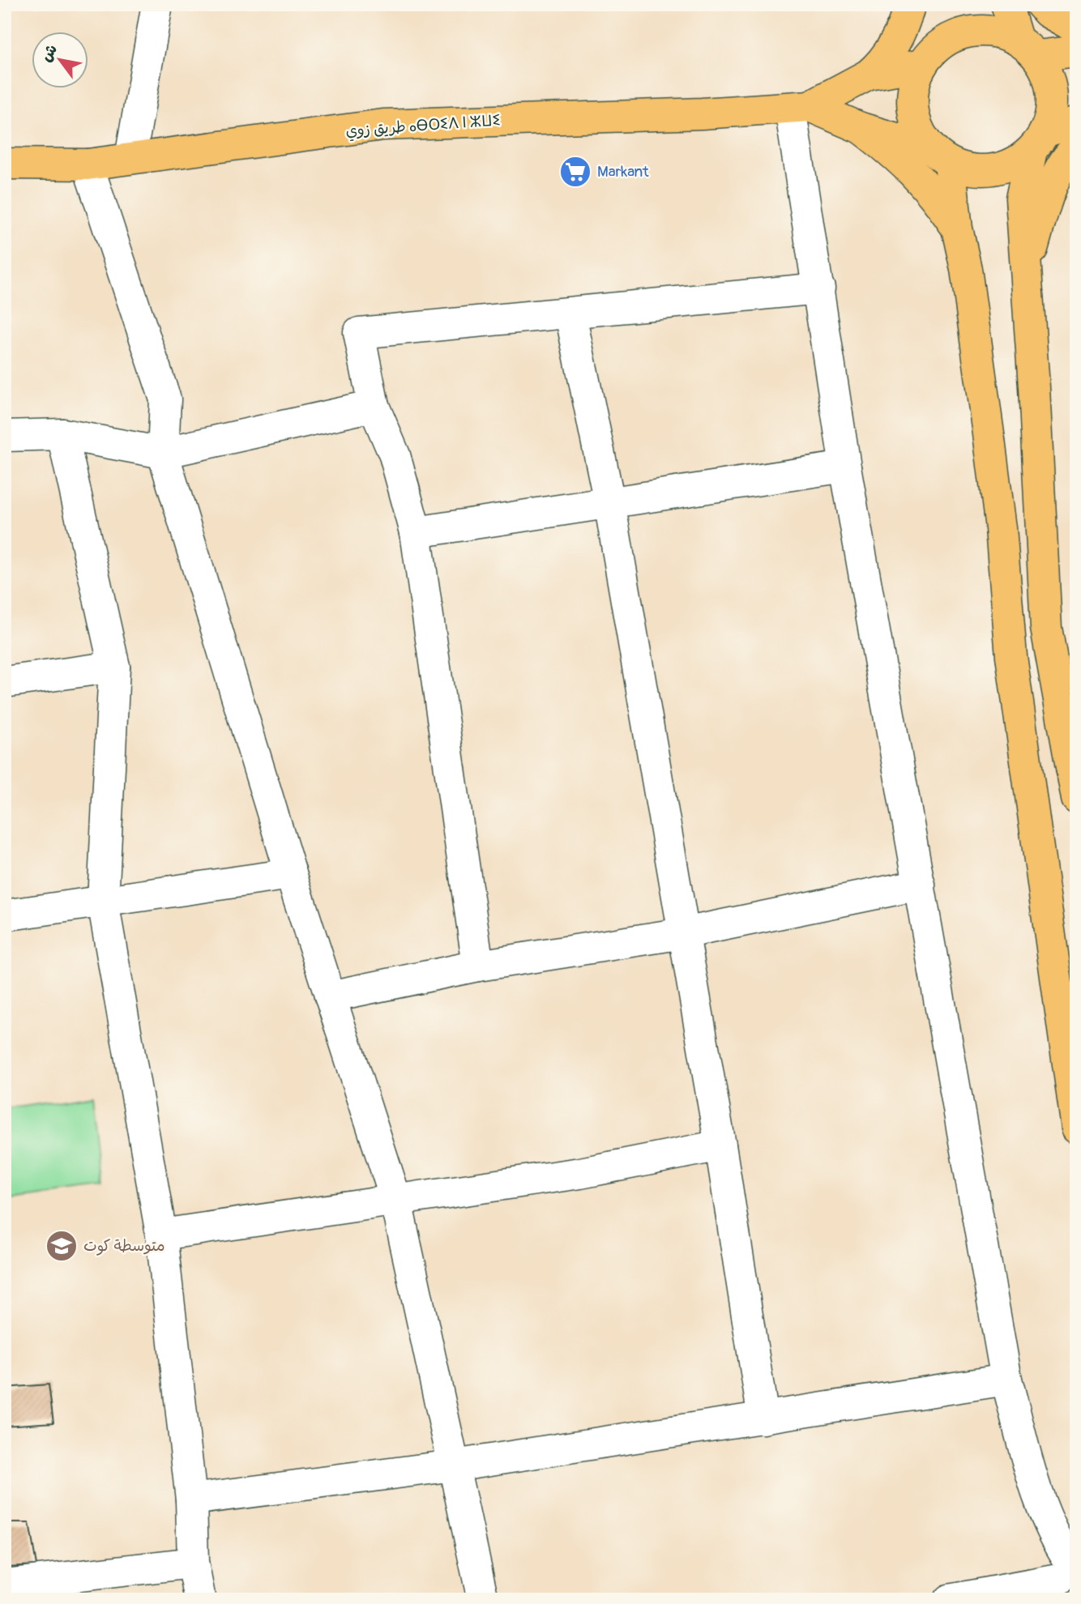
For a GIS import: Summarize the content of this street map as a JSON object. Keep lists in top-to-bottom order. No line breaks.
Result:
{"streets":{"main road":["طريق زوي ⴰⴱⵔⵉⴷ ⵏ ⵣⵡⵉ"]},"places":{"supermarket":["Markant"],"school or university":["متوسطة كوت"]},"north":"top left"}
